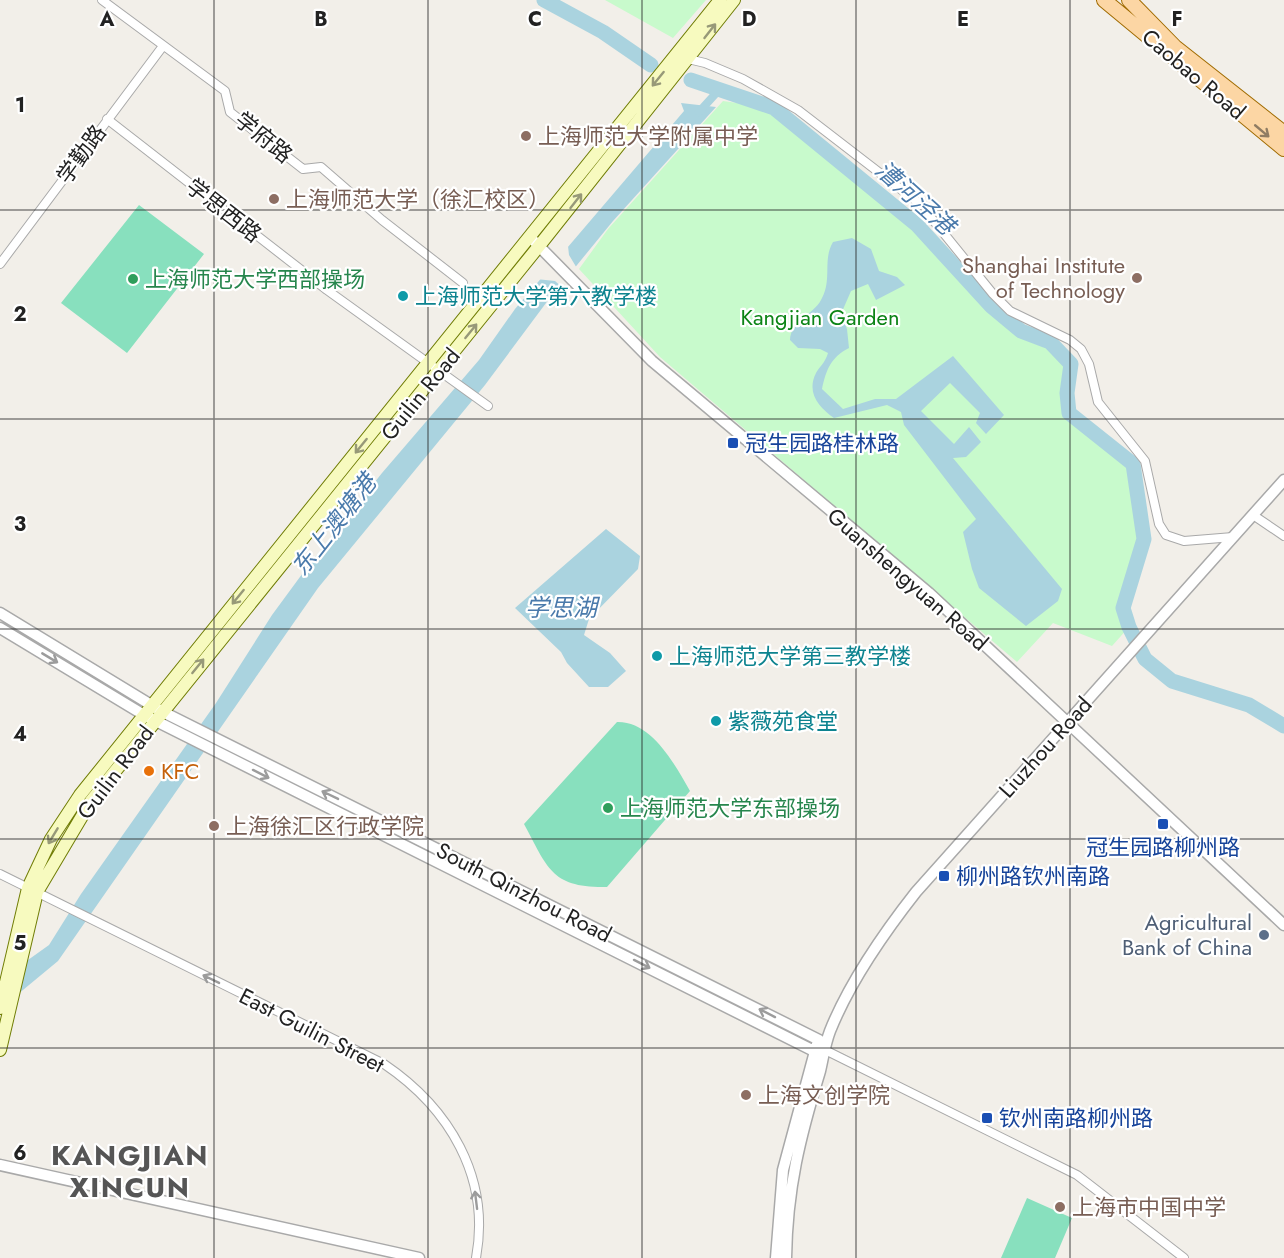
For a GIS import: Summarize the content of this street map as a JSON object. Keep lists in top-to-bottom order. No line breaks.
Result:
{"streets":{"main road":["Caobao Road","Guilin Road"],"street":["学府路","学勤路","学思西路","Guanshengyuan Road","Liuzhou Road","South Qinzhou Road","East Guilin Street"]},"crossings":[["学府路","学勤路"],["学勤路","学思西路"],["学思西路","Guilin Road"],["Guilin Road","Guanshengyuan Road"],["Guilin Road","South Qinzhou Road"],["Guilin Road","East Guilin Street"],["Guanshengyuan Road","Liuzhou Road"],["Liuzhou Road","South Qinzhou Road"]],"one_way":["East Guilin Street"],"districts":["KANGJIAN XINCUN"],"water":["漕河泾港","东上澳塘港","学思湖"],"parks":["Kangjian Garden"],"places":{"other":["上海师范大学附属中学","上海师范大学（徐汇校区）","Shanghai Institute of Technology","上海师范大学西部操场","上海师范大学第六教学楼","上海师范大学第三教学楼","紫薇苑食堂","KFC","上海师范大学东部操场","上海徐汇区行政学院","Agricultural Bank of China","上海文创学院","上海市中国中学"],"transit":["冠生园路桂林路","冠生园路柳州路","柳州路钦州南路","钦州南路柳州路"]},"grid":{"columns":["A","B","C","D","E","F"],"rows":["1","2","3","4","5","6"]}}
